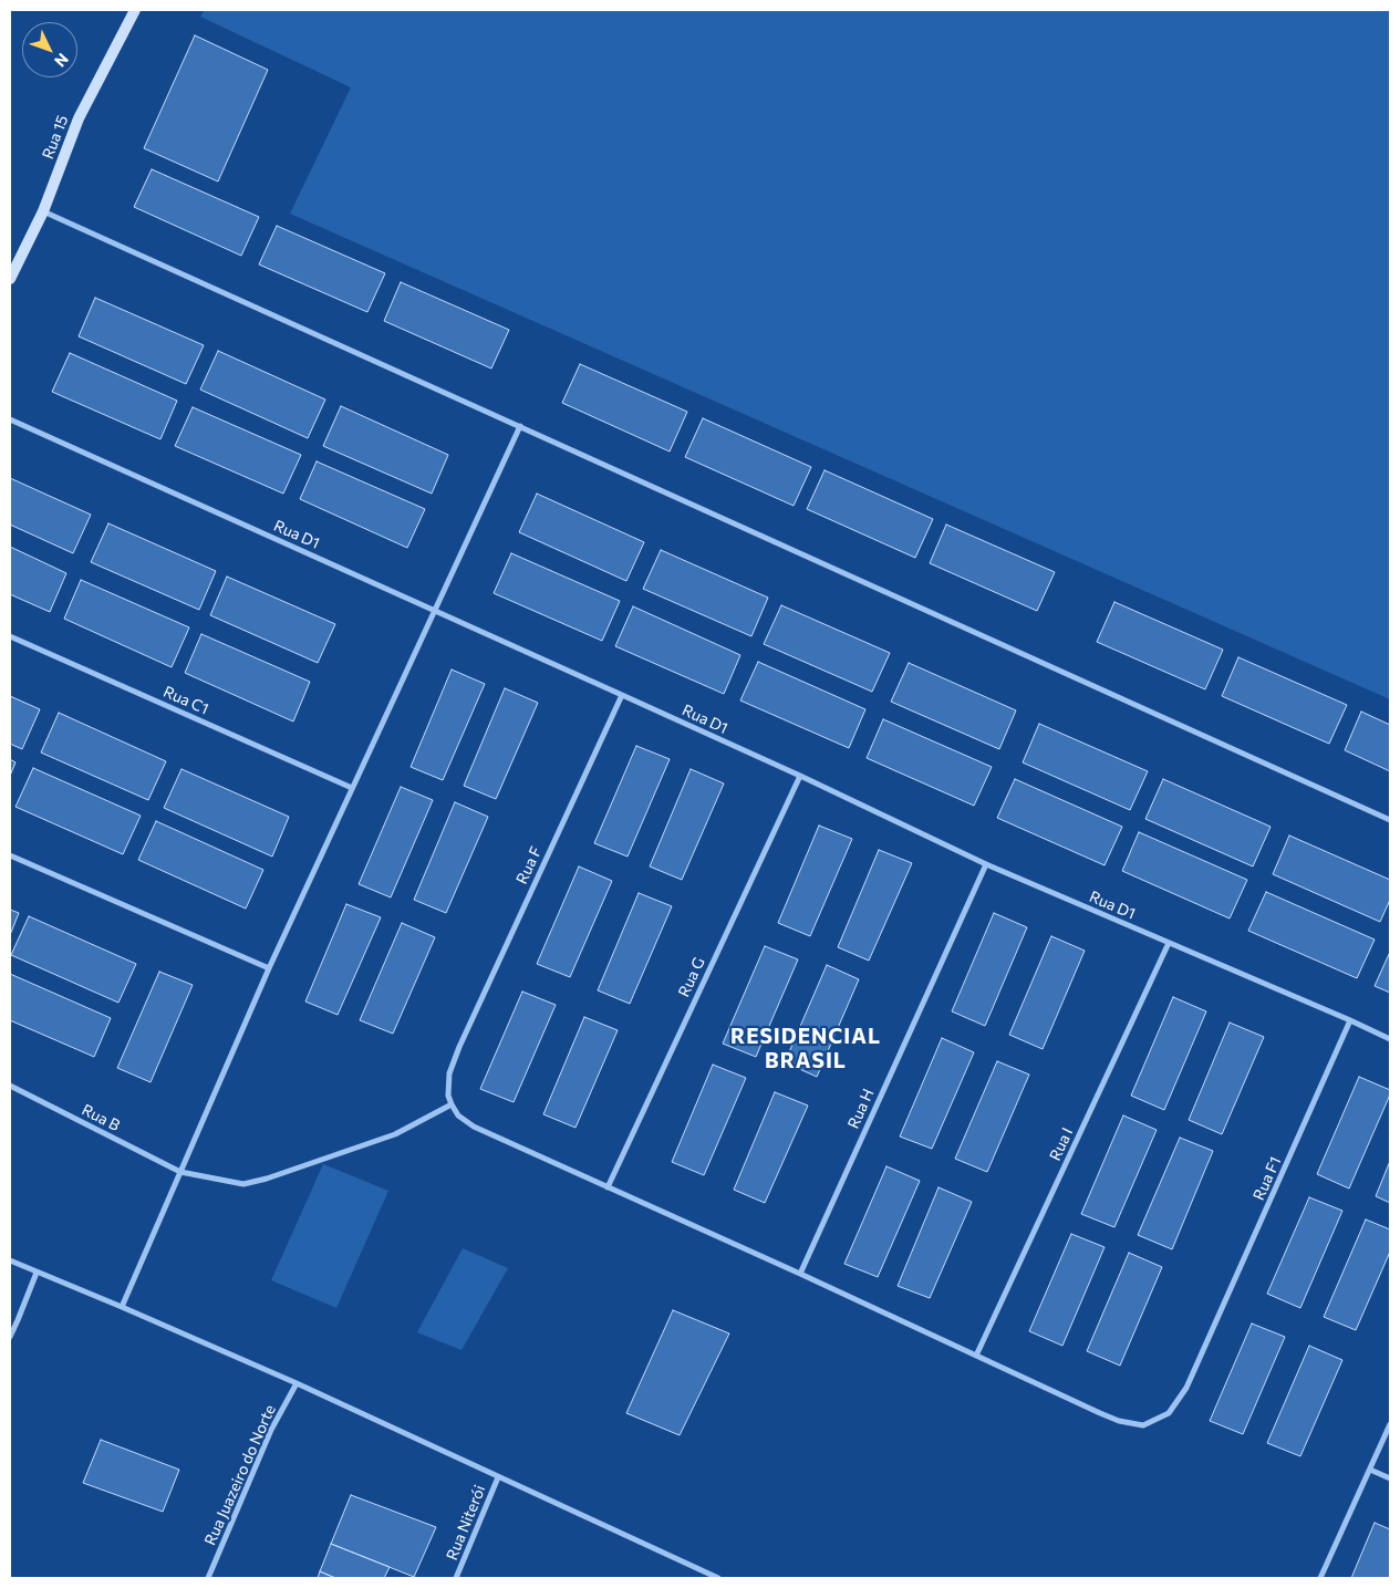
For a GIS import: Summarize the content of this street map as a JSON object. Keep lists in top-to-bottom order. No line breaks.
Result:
{"streets":{"main road":["Rua 15"],"street":["Rua D1","Rua C1","Rua F","Rua G","Rua H","Rua B","Rua I","Rua F1","Rua Juazeiro do Norte","Rua Niterói"]},"crossings":[["Rua D1","Rua F"],["Rua D1","Rua G"],["Rua D1","Rua H"],["Rua D1","Rua I"],["Rua D1","Rua F1"],["Rua F","Rua B"],["Rua F","Rua F1"],["Rua G","Rua F1"],["Rua H","Rua F1"],["Rua B","Rua F1"],["Rua I","Rua F1"]],"districts":["RESIDENCIAL BRASIL"],"north":"bottom right"}
